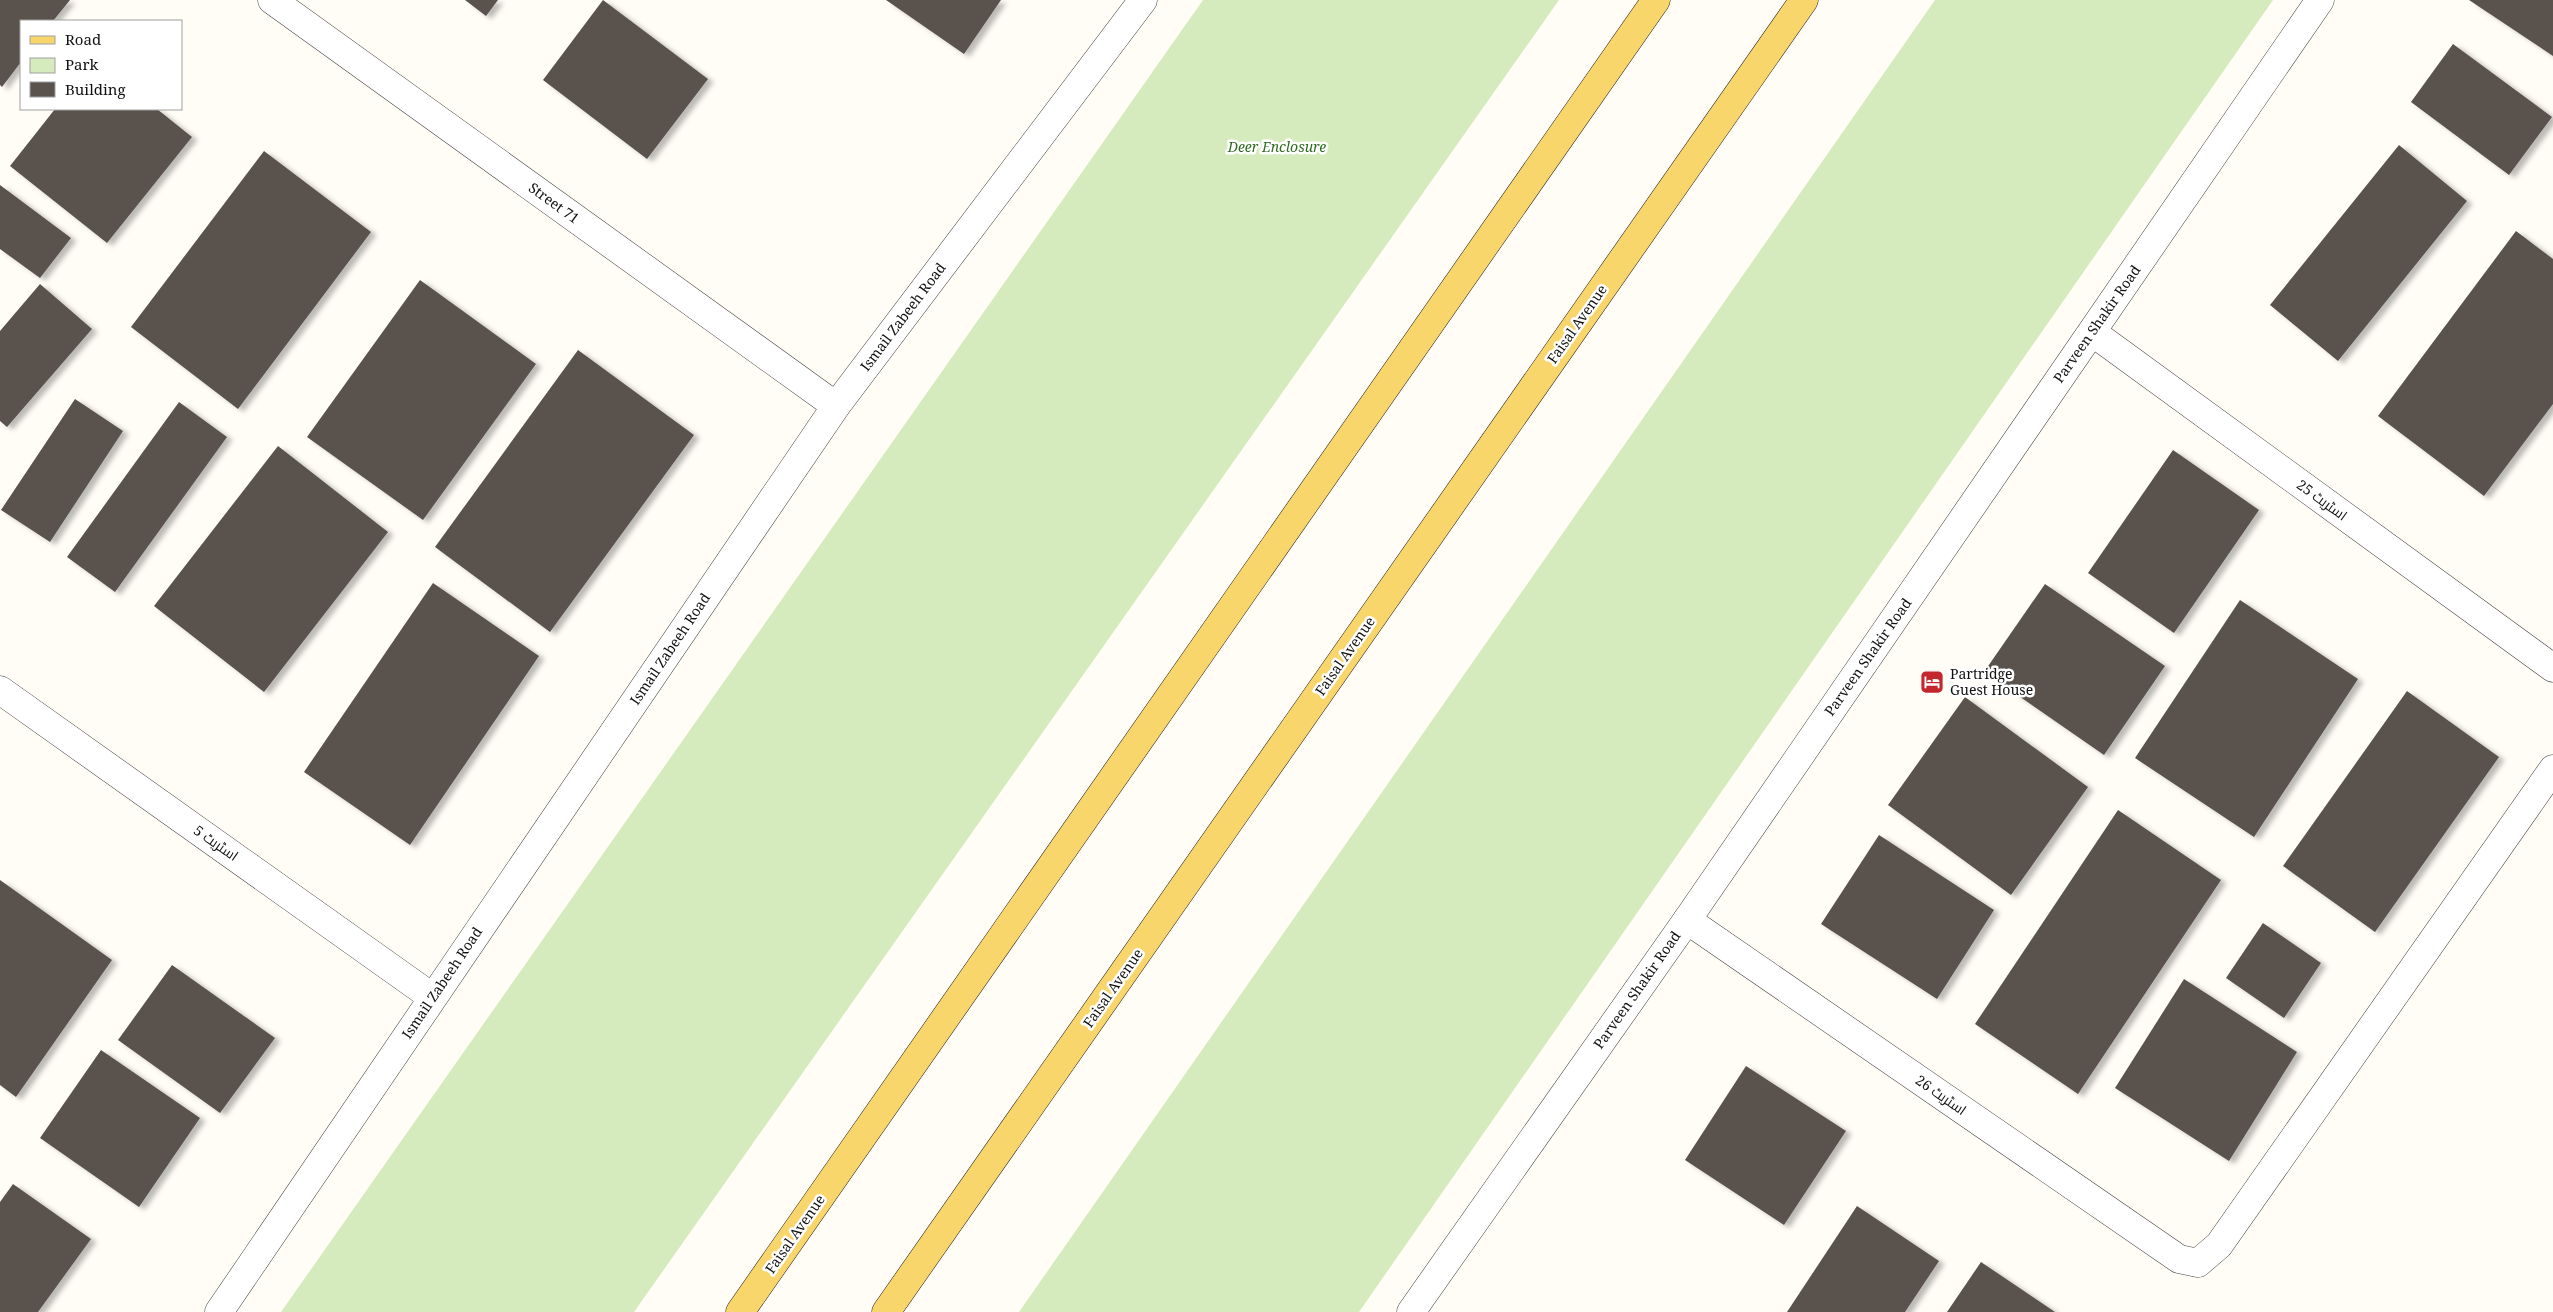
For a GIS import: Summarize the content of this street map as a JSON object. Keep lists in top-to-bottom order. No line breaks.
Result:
{"streets":{"main road":["Faisal Avenue"],"street":["Street 71","Ismail Zabeeh Road","Parveen Shakir Road","اسٹریٹ 25","اسٹریٹ 5","اسٹریٹ 26"]},"crossings":[["Street 71","Ismail Zabeeh Road"],["Ismail Zabeeh Road","اسٹریٹ 5"],["Parveen Shakir Road","اسٹریٹ 25"],["Parveen Shakir Road","اسٹریٹ 26"]],"parks":["Deer Enclosure"],"places":{"hotel":["Partridge Guest House"]},"legend":["Road","Park","Building"]}
